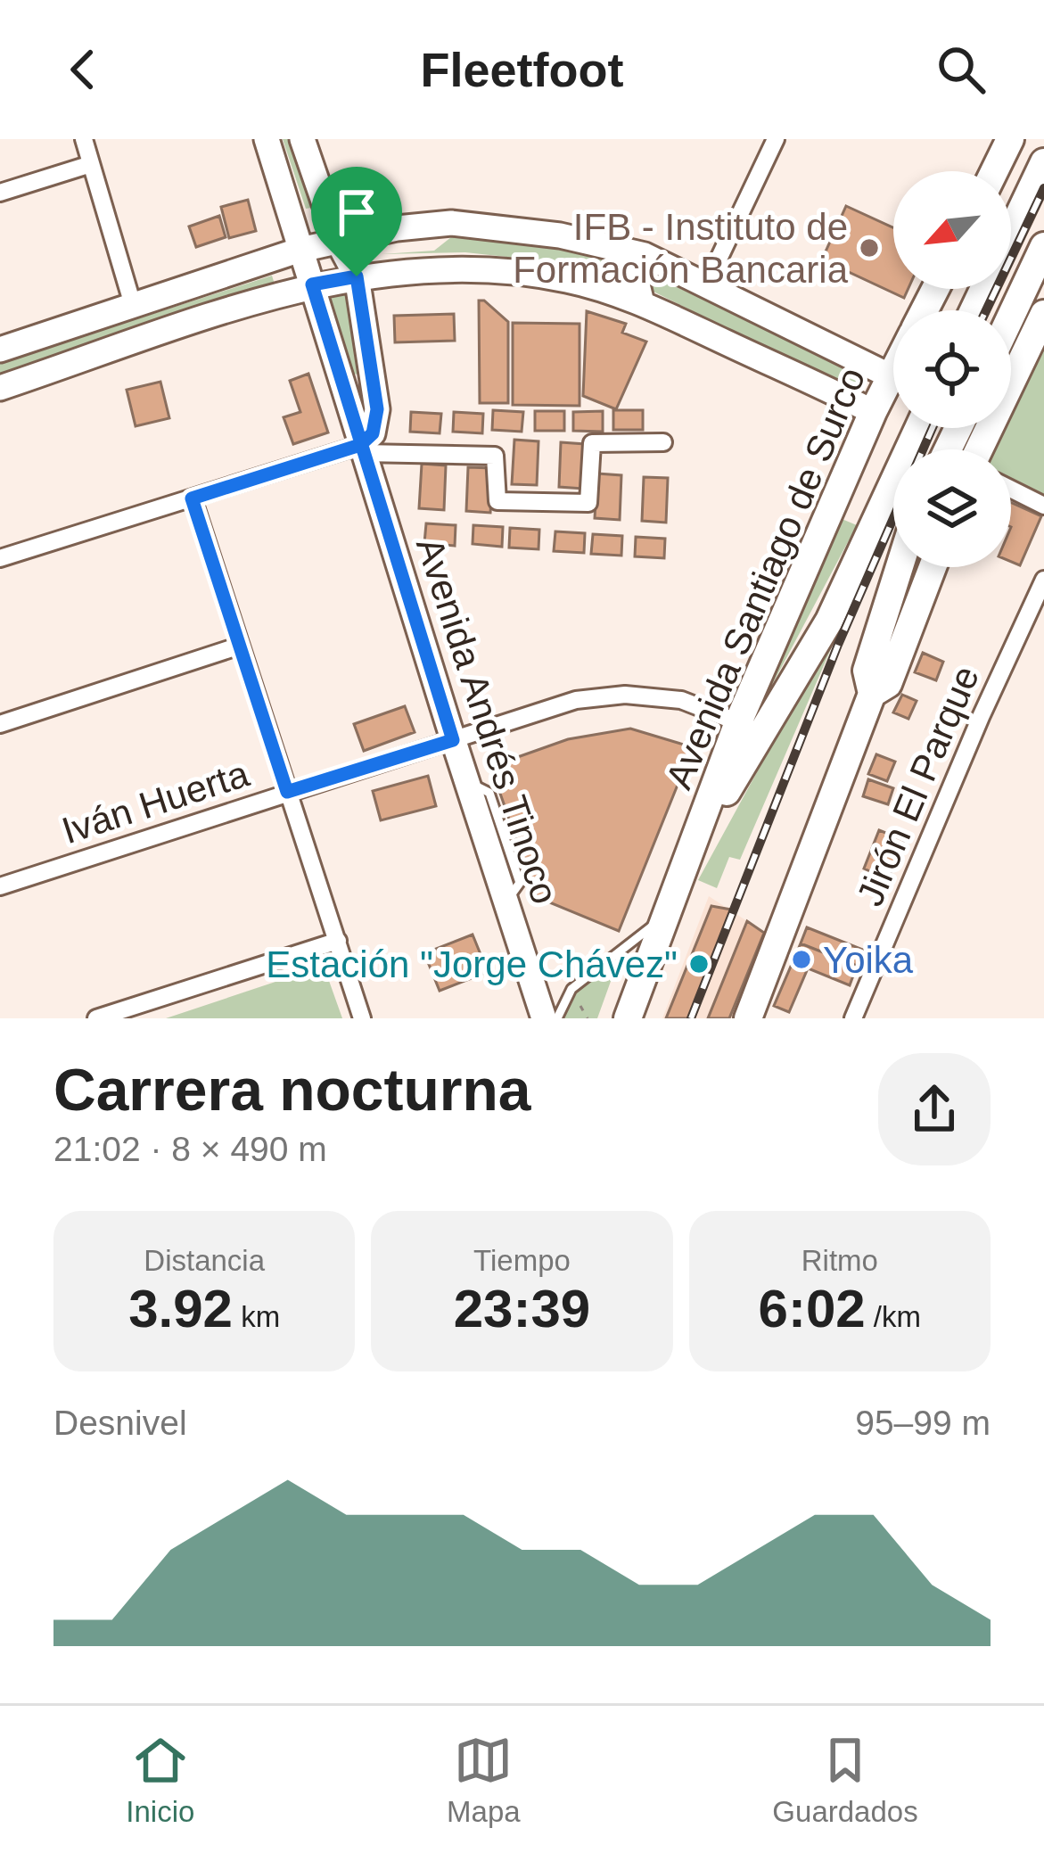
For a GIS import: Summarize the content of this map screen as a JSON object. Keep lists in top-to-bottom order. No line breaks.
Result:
{"streets":{"main road":["Avenida Santiago de Surco"],"street":["Avenida Andrés Tinoco","Jirón El Parque","Iván Huerta"]},"crossings":[["Avenida Santiago de Surco","Iván Huerta"],["Avenida Andrés Tinoco","Iván Huerta"]],"places":["IFB - Instituto de Formación Bancaria","Yoika","Estación \"Jorge Chávez\""],"north":"bottom left","page":{"header":"Fleetfoot","heading":["Carrera nocturna","21:02 · 8 × 490 m"],"stats":[["Distancia","3.92 km"],["Tiempo","23:39"],["Ritmo","6:02 /km"]],"chart":["Desnivel","95–99 m"],"tabs":["Inicio","Mapa","Guardados"]}}
